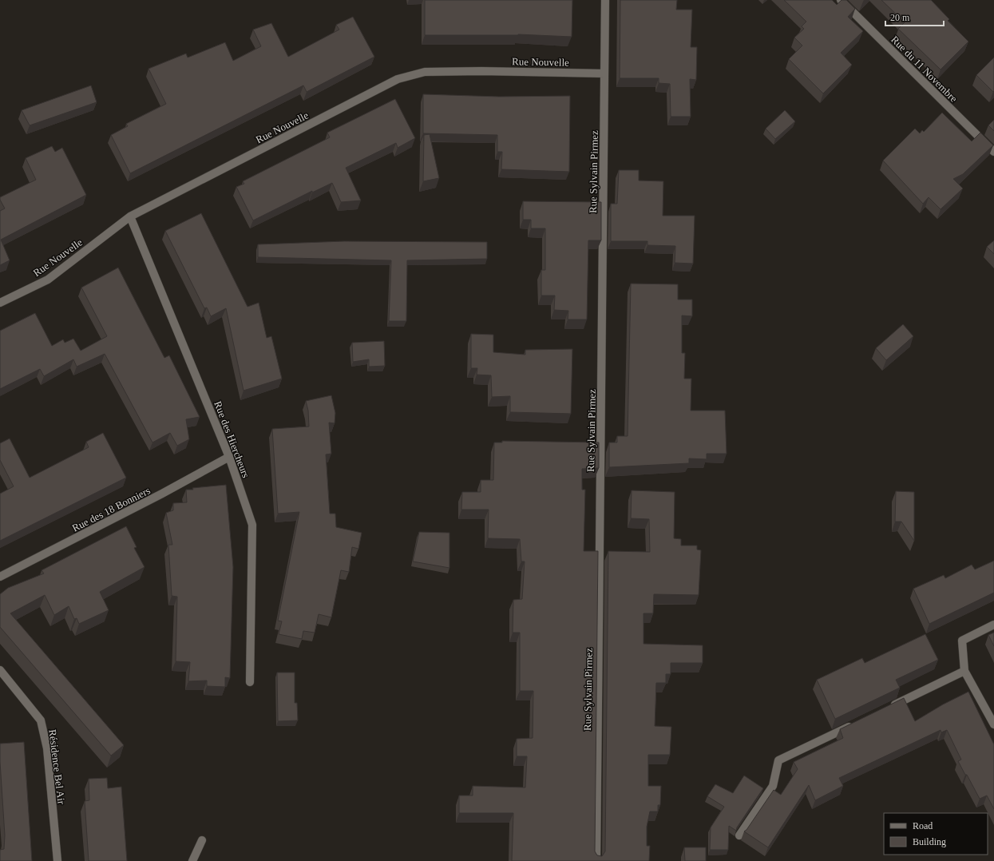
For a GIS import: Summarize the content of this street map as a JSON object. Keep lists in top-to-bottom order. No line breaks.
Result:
{"streets":{"street":["Rue Nouvelle","Rue du 11 Novembre","Rue Sylvain Pirmez","Rue des Hiercheurs","Rue des 18 Bonniers","Résidence Bel Air"]},"crossings":[["Rue Nouvelle","Rue Sylvain Pirmez"],["Rue Nouvelle","Rue des Hiercheurs"],["Rue des Hiercheurs","Rue des 18 Bonniers"]],"legend":["Road","Building"],"scale_bar":"20 m"}
